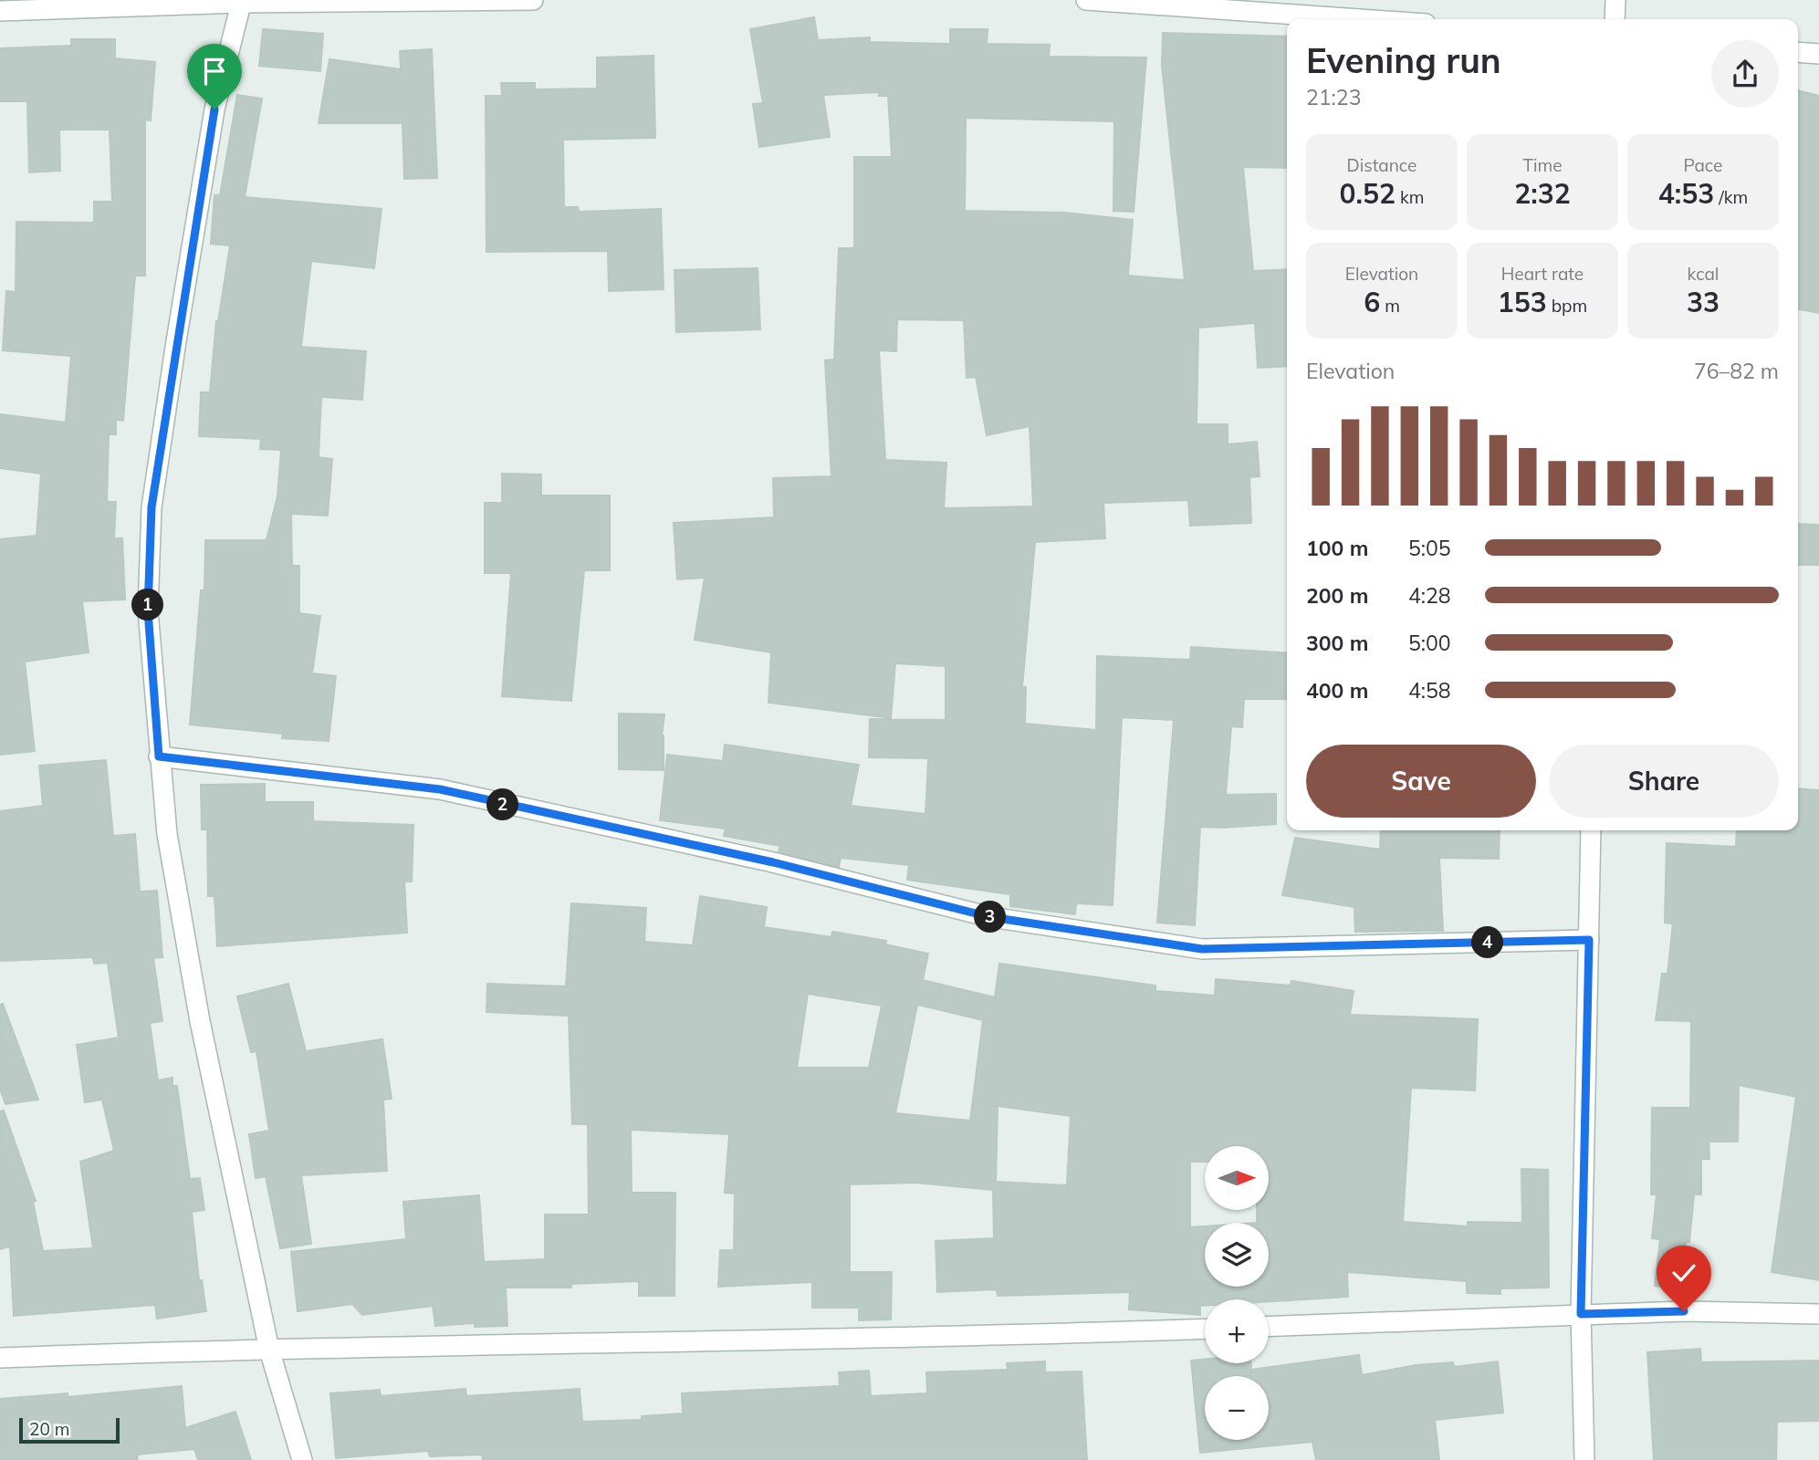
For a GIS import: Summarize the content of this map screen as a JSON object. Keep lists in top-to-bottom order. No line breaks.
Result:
{"scale_bar":"20 m","north":"right","page":{"heading":["Evening run","21:23"],"stats":[["Distance","0.52 km"],["Time","2:32"],["Pace","4:53 /km"],["Elevation","6 m"],["Heart rate","153 bpm"],["kcal","33"]],"chart":["Elevation","76–82 m"],"list":[{"name":"100 m","note":"5:05"},{"name":"200 m","note":"4:28"},{"name":"300 m","note":"5:00"},{"name":"400 m","note":"4:58"}],"pins":["1","2","3","4"],"buttons":["Save","Share"],"map_buttons":["+","−"],"scale":"20 m"}}
